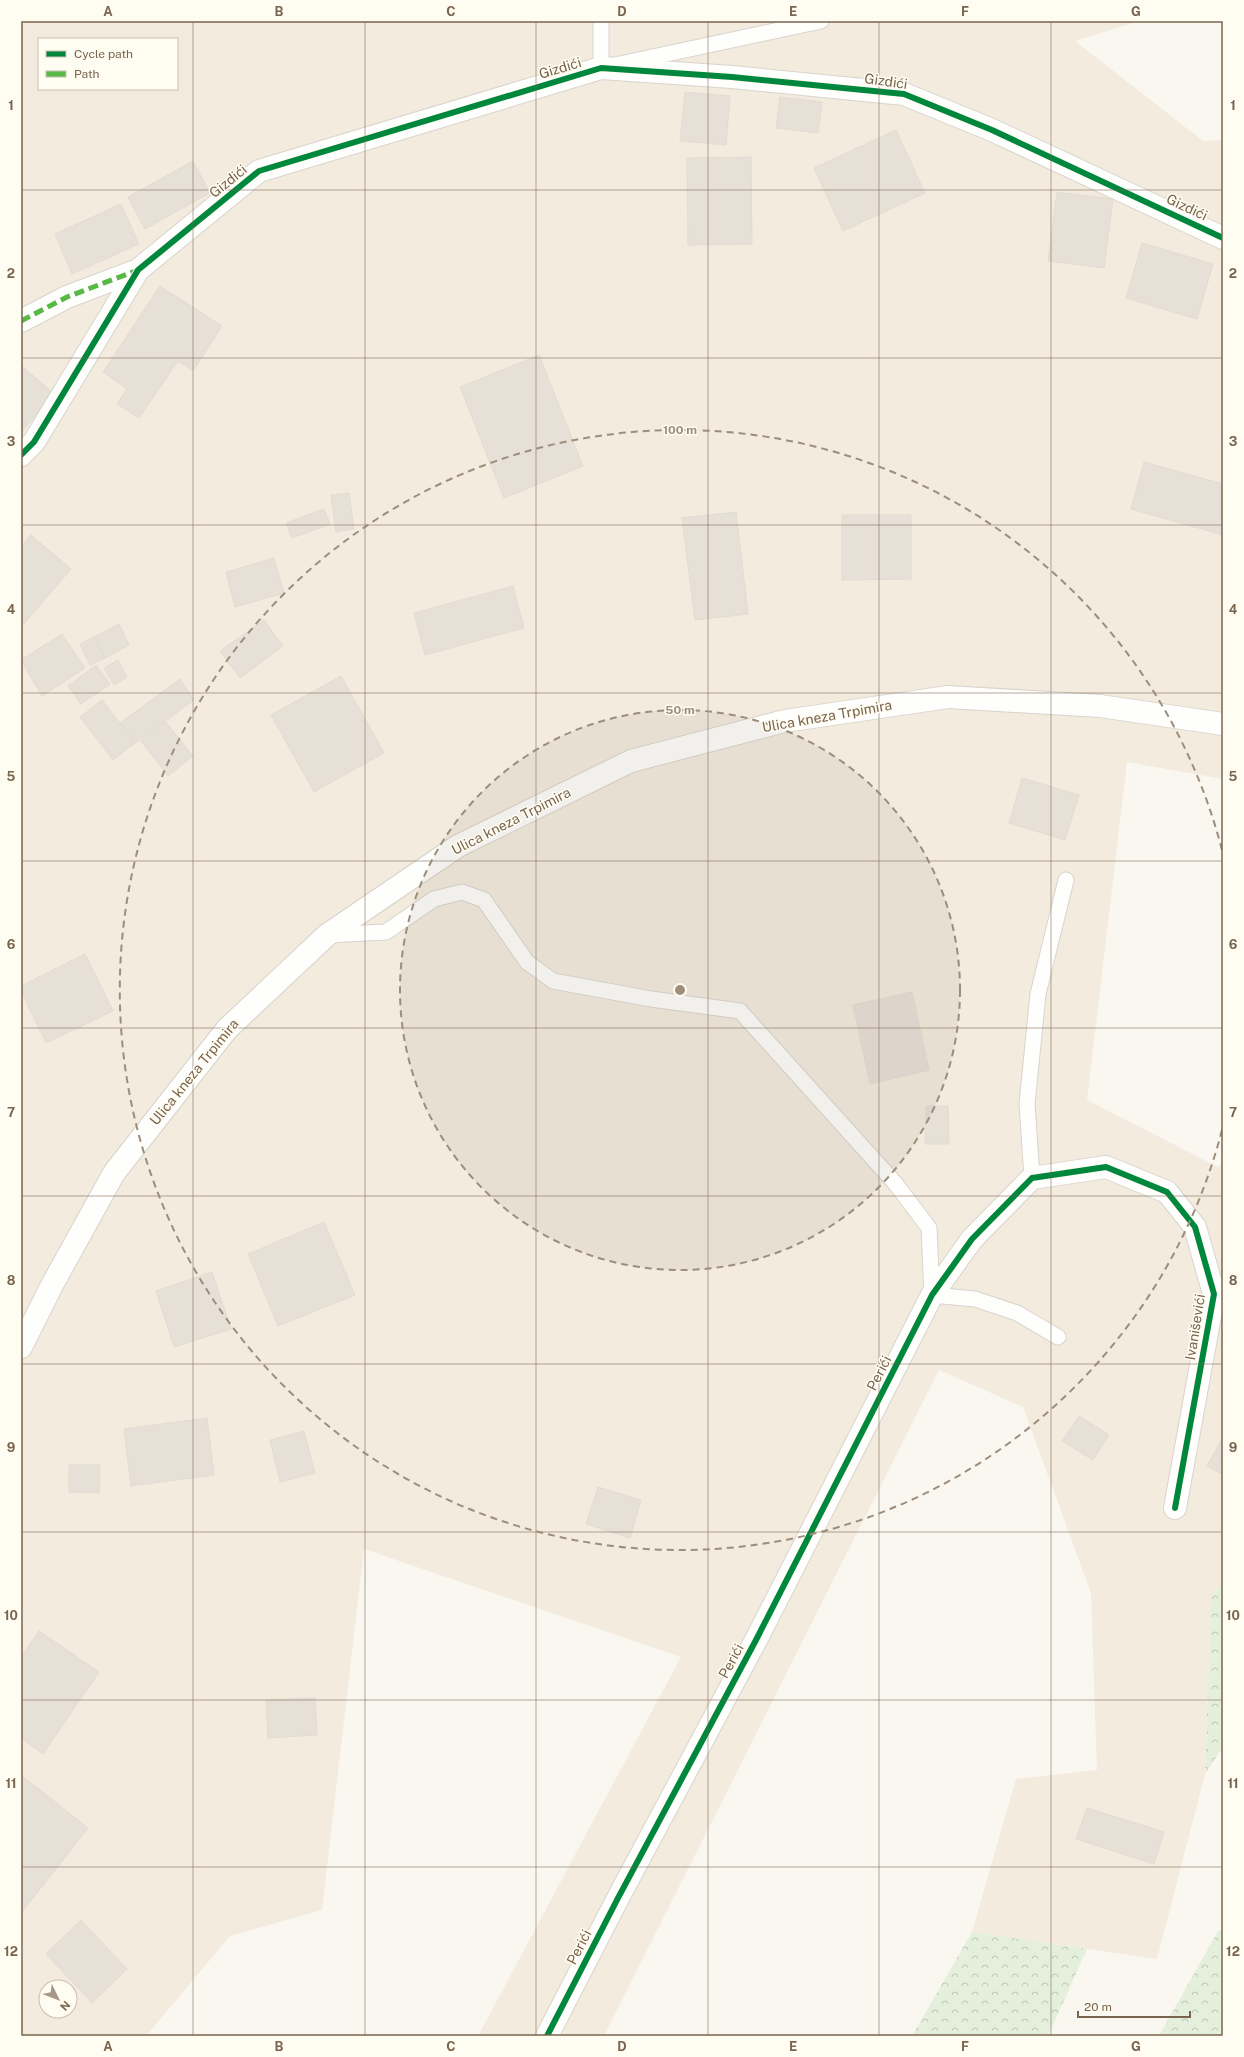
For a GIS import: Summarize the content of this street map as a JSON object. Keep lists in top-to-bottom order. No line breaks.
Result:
{"streets":{"street":["Gizdići","Ulica kneza Trpimira","Ivaniševići","Perići"]},"legend":["Cycle path","Path"],"scale_bar":"20 m","north":"bottom right","grid":{"columns":["A","B","C","D","E","F","G"],"rows":["1","2","3","4","5","6","7","8","9","10","11","12"]},"rings":["100 m","50 m"]}
